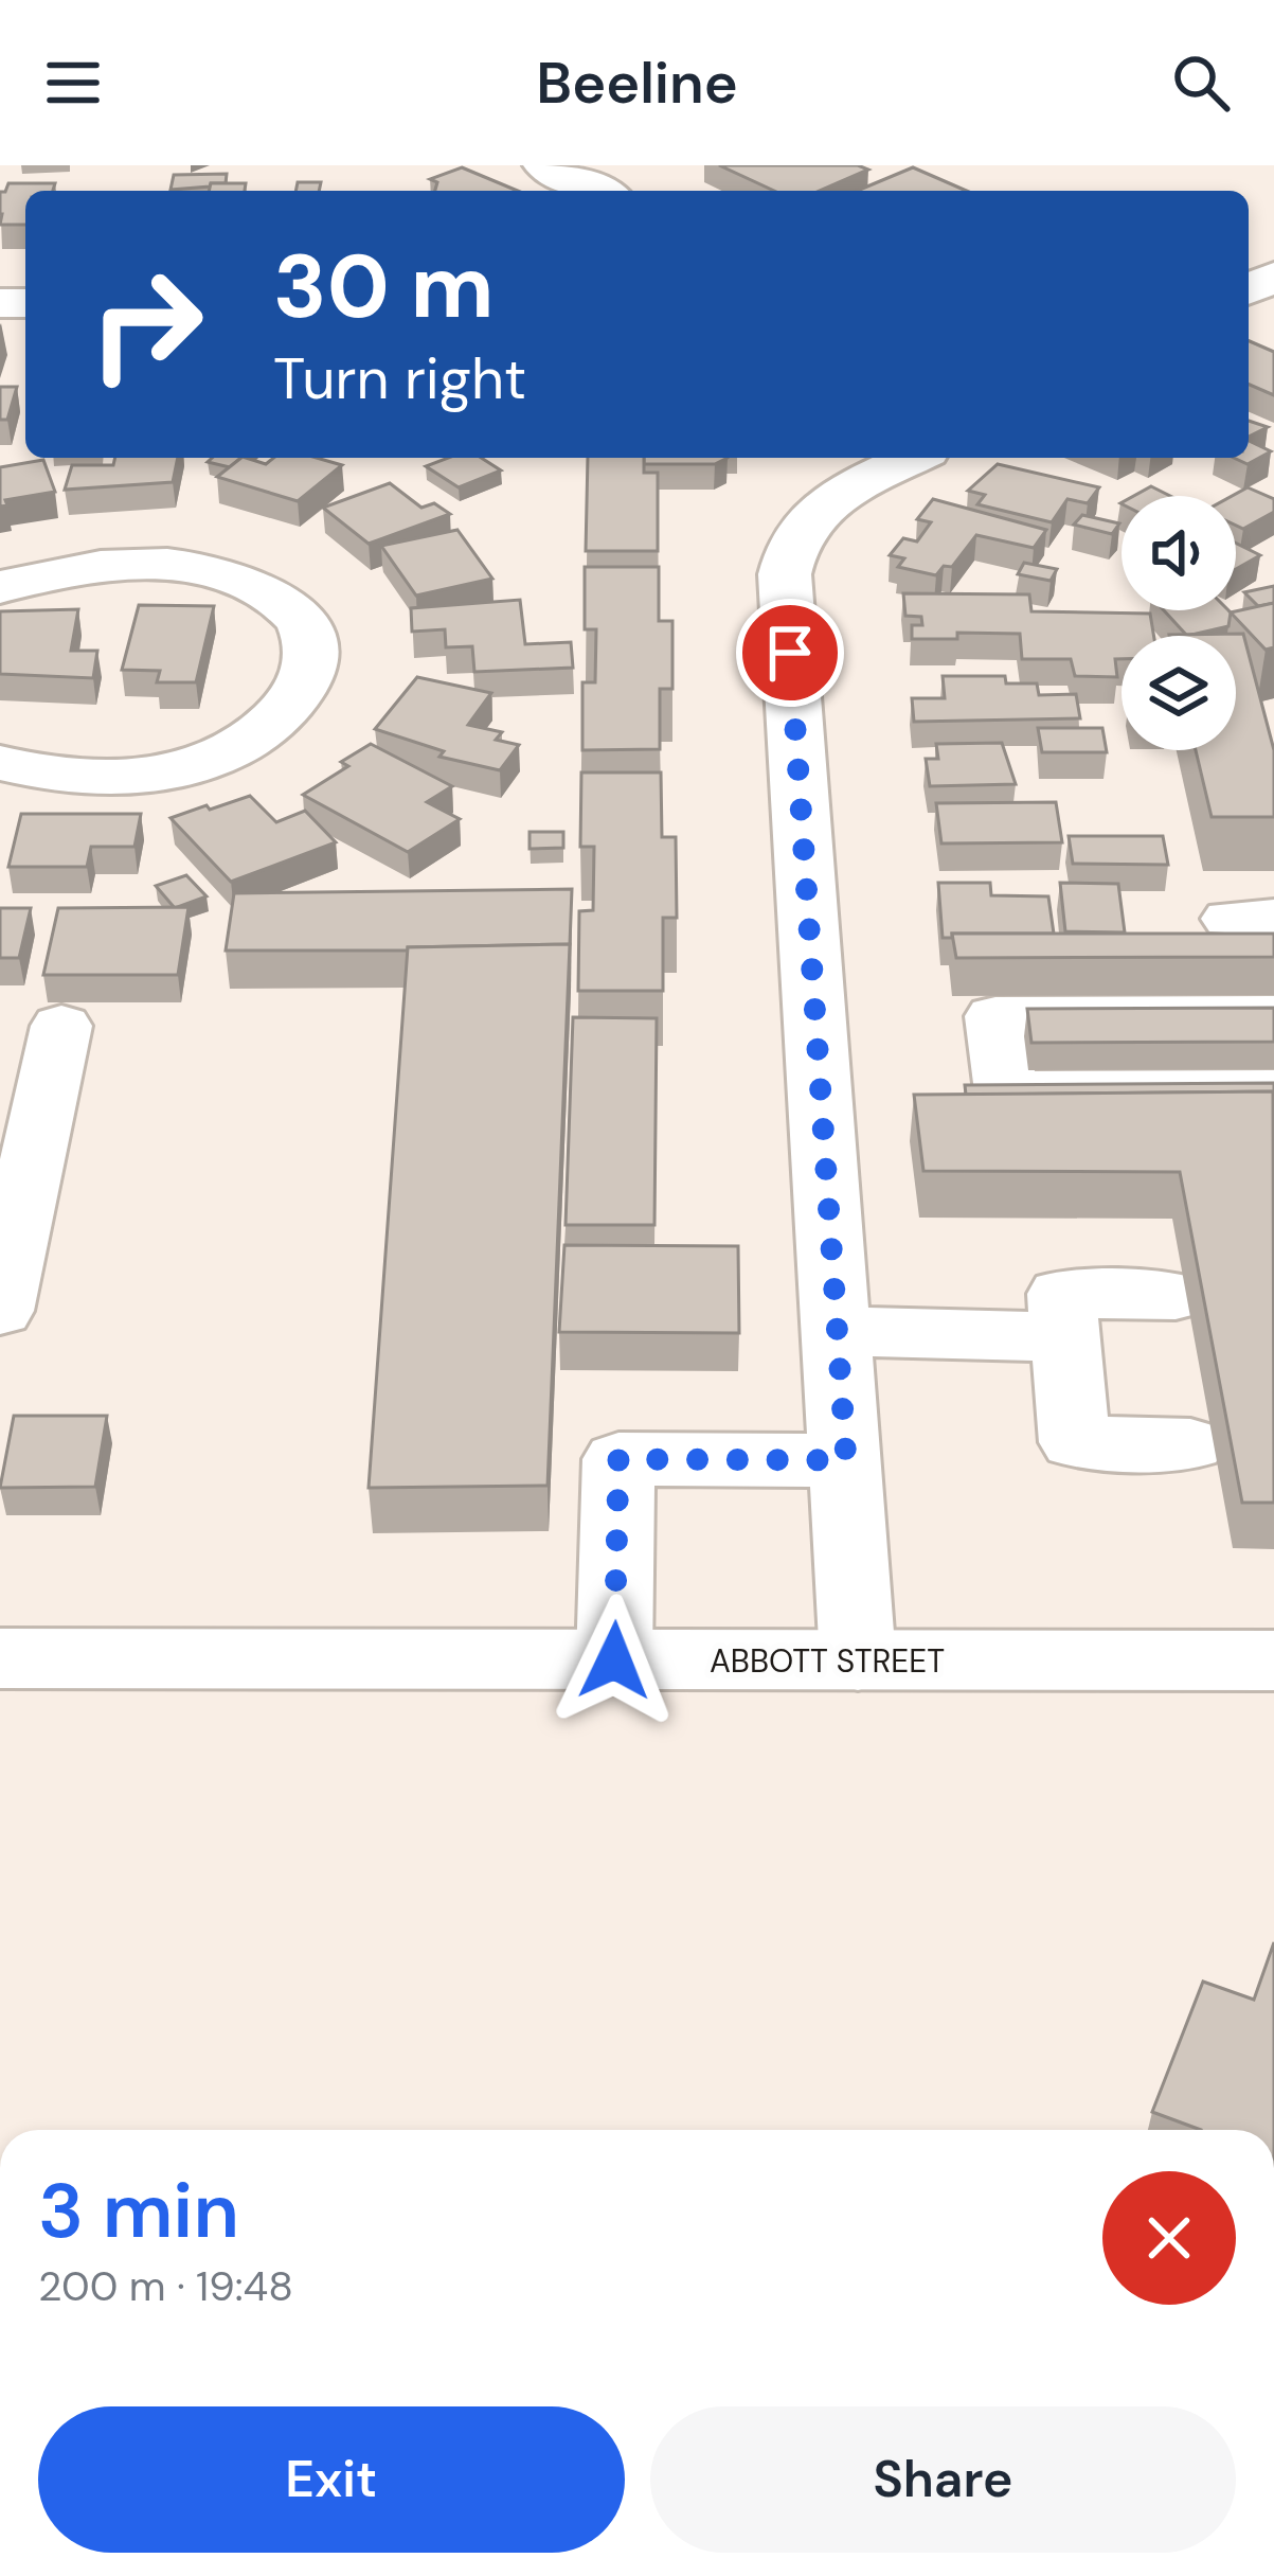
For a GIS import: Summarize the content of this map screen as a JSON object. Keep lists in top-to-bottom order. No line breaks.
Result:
{"streets":{"street":["ABBOTT STREET"]},"page":{"header":"Beeline","turn":["30 m","Turn right"],"heading":["3 min","200 m · 19:48"],"buttons":["Exit","Share"]}}
